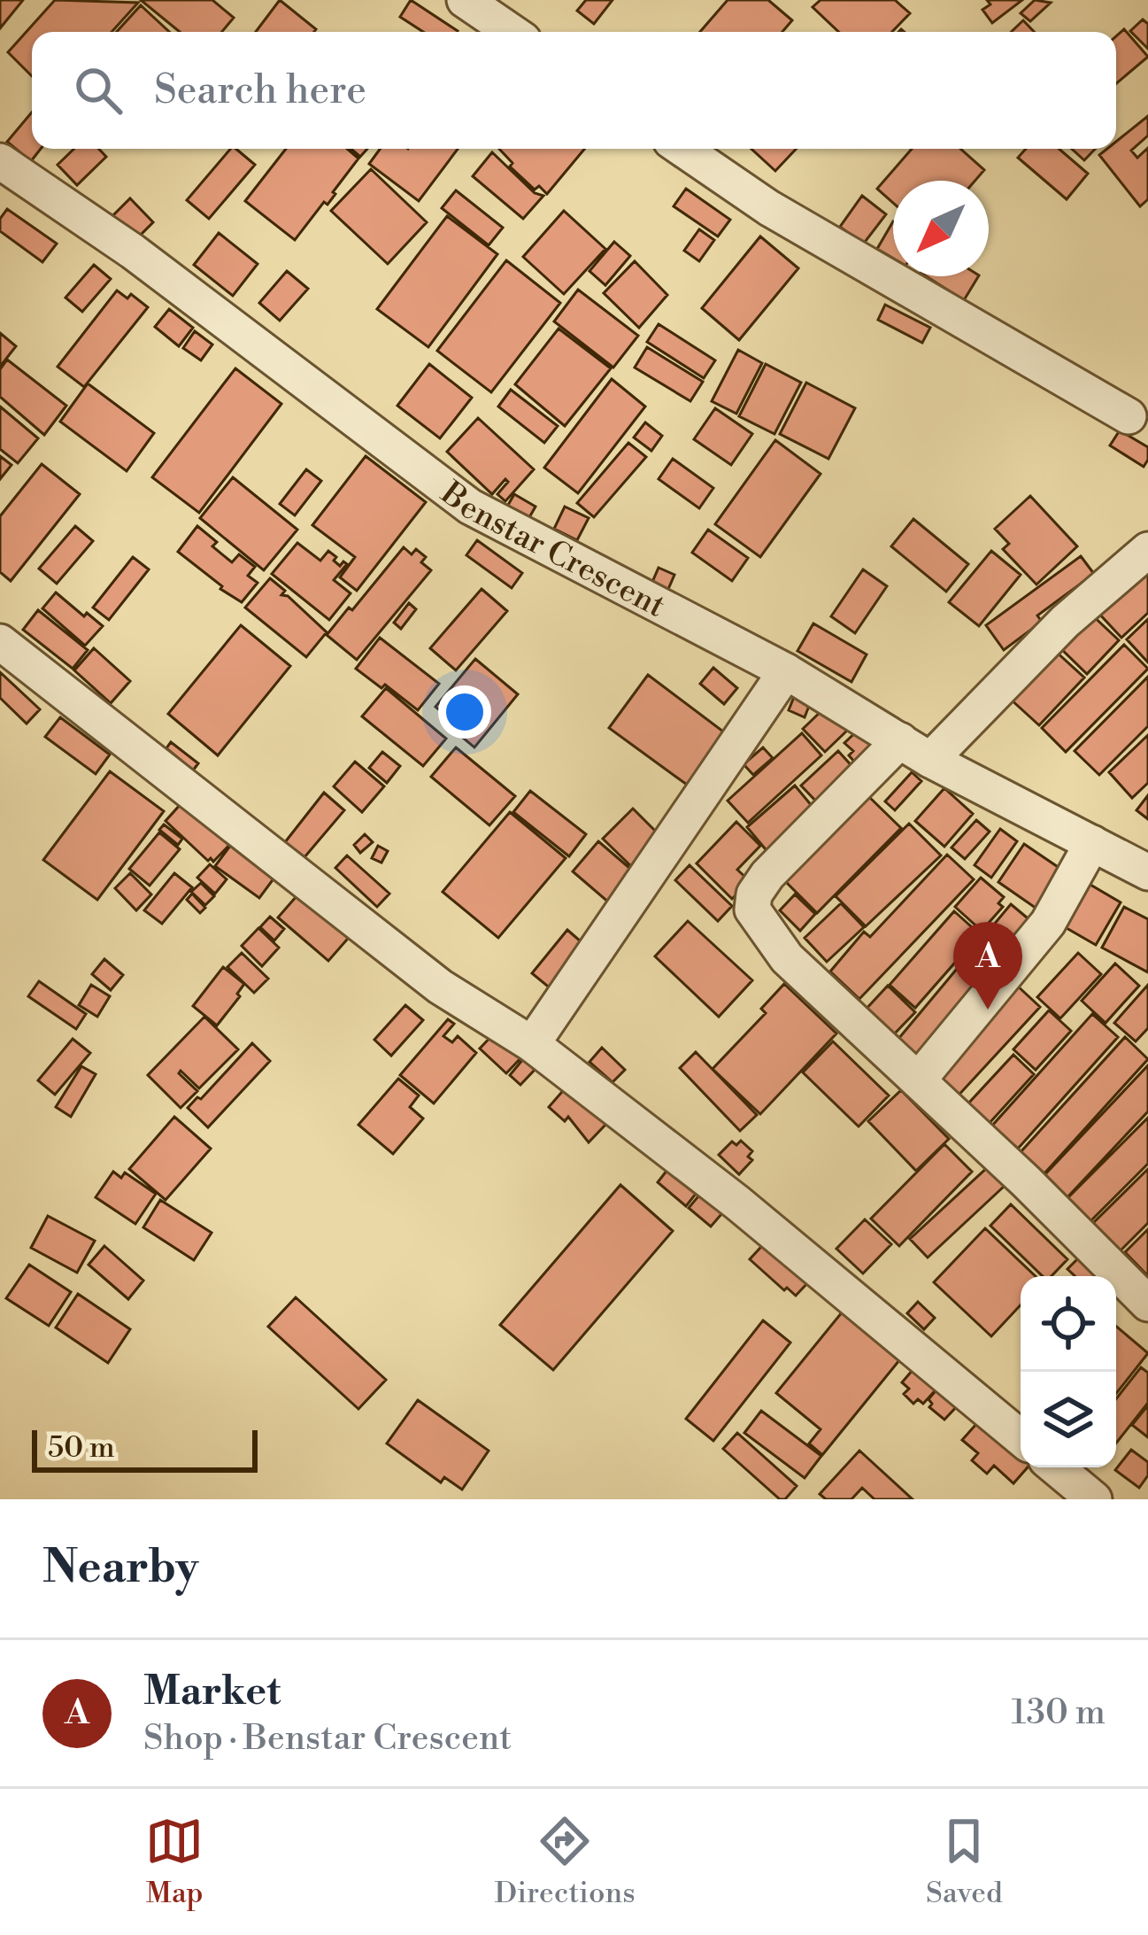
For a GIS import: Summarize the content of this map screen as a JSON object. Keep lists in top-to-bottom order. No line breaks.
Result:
{"streets":{"street":["Benstar Crescent"]},"scale_bar":"50 m","north":"bottom left","page":{"search":"Search here","pins":"A","scale":"50 m","heading":"Nearby","list":[{"mark":"A","name":"Market","note":"Shop · Benstar Crescent","value":"130 m"}],"nav":["Map","Directions","Saved"]}}
